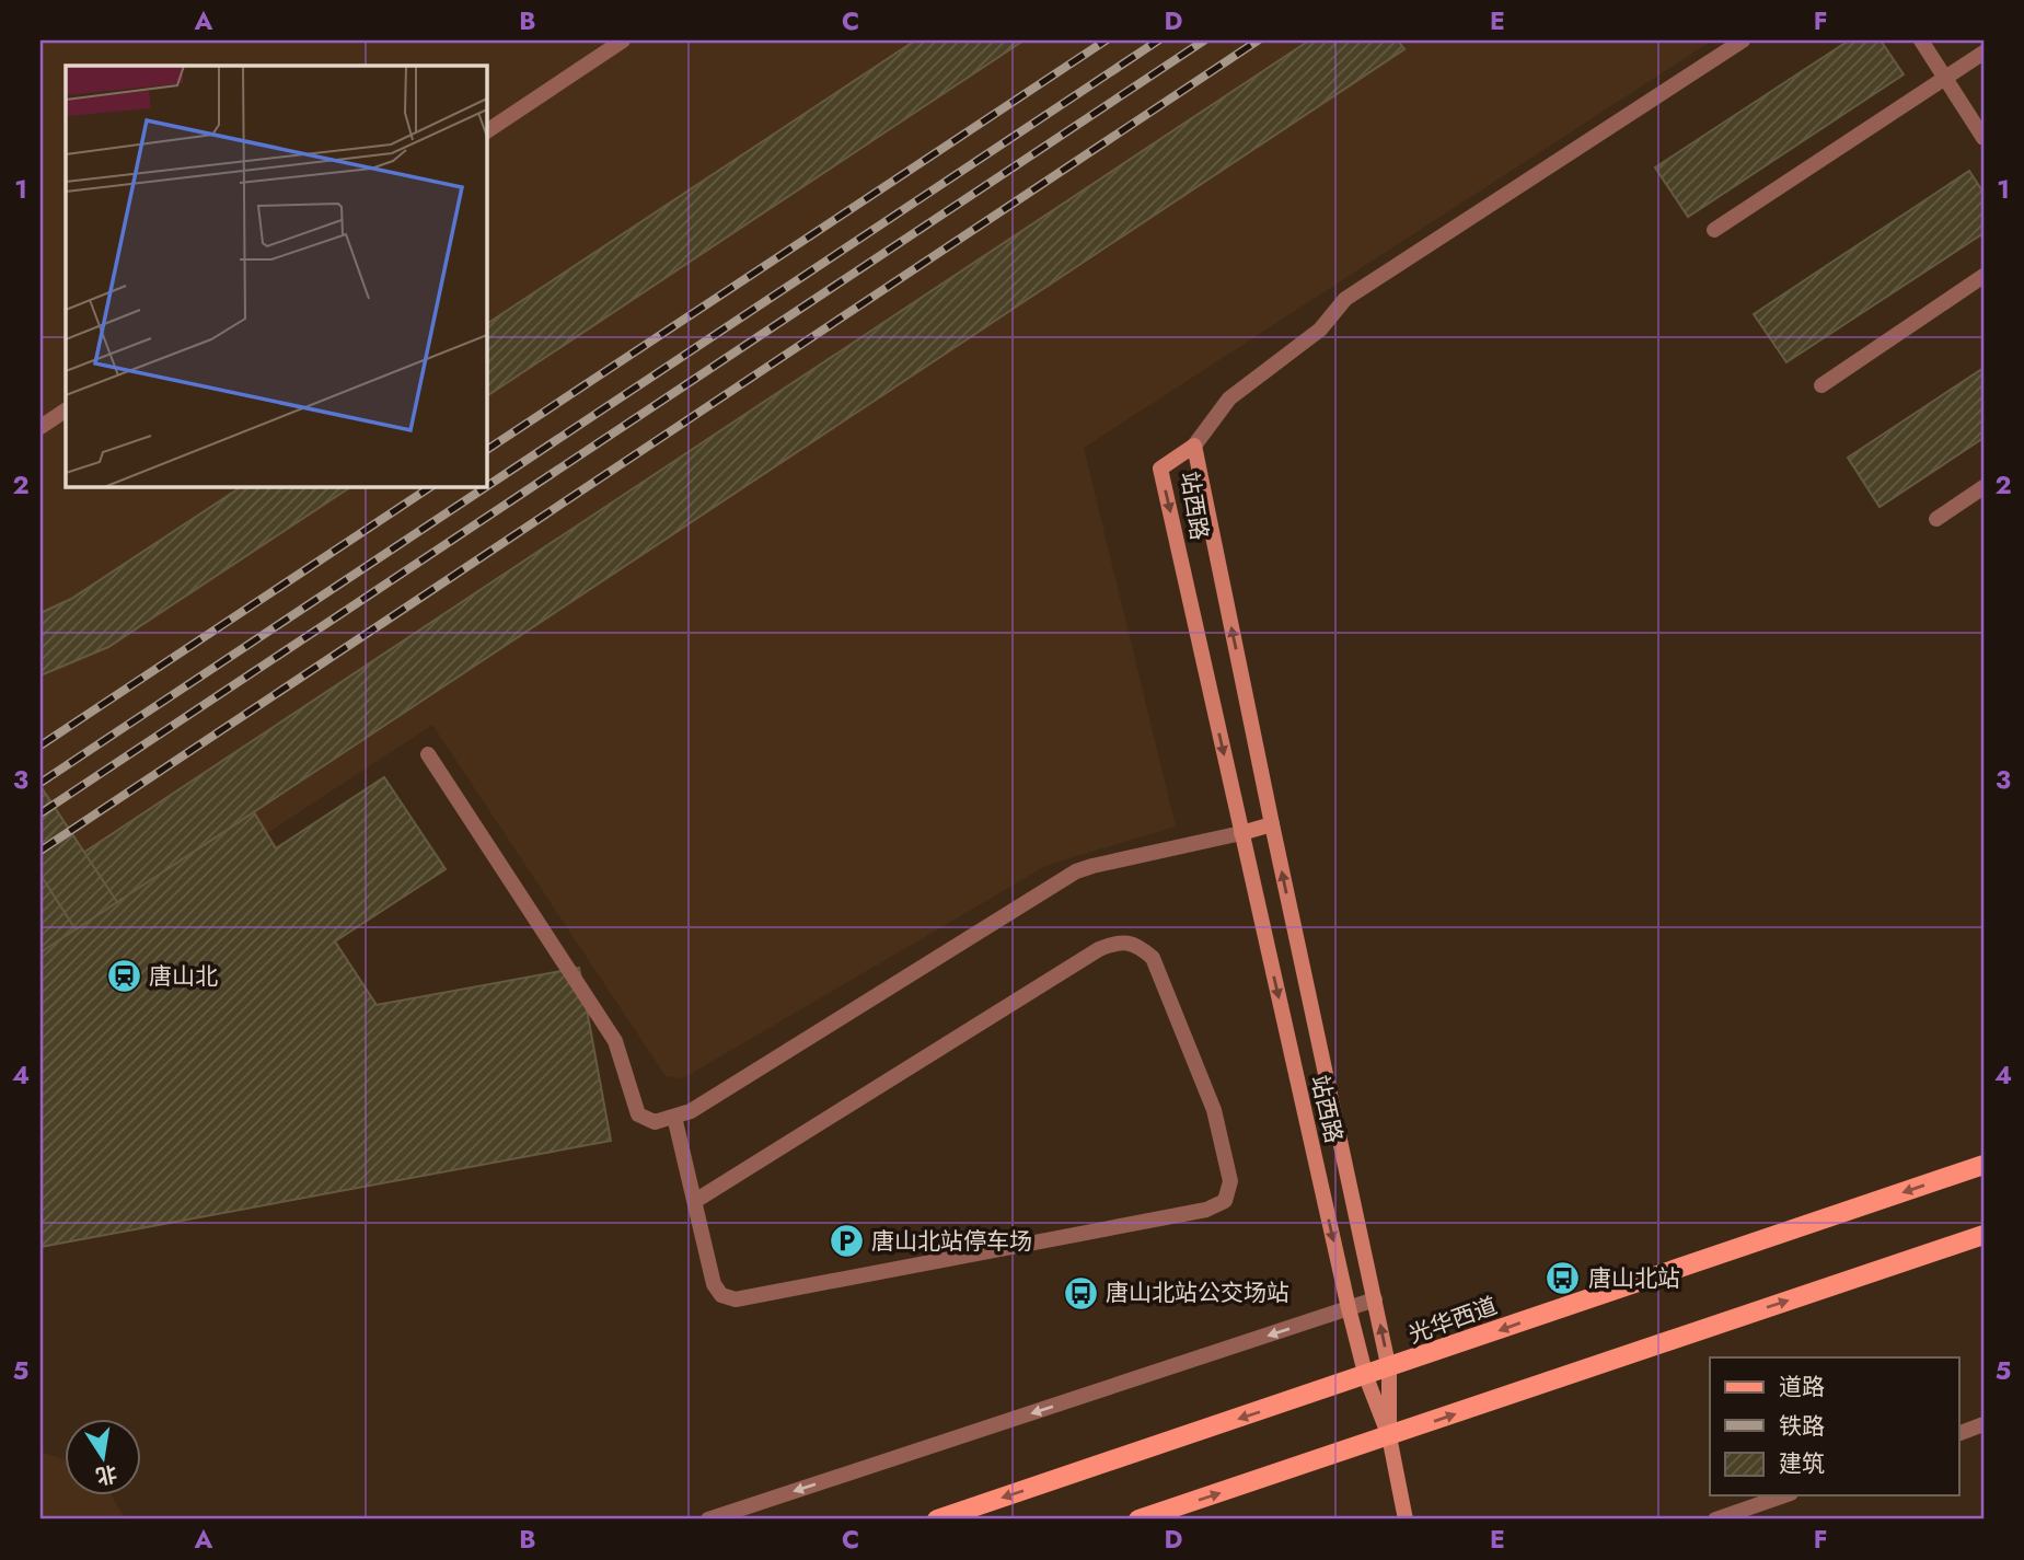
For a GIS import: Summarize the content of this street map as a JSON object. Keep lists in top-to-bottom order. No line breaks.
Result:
{"streets":{"main road":["光华西道"],"street":["站西路"]},"crossings":[["站西路","光华西道"]],"places":{"station":["唐山北"],"parking":["唐山北站停车场"],"bus stop":["唐山北站","唐山北站公交场站"]},"legend":["道路","铁路","建筑"],"north":"bottom","grid":{"columns":["A","B","C","D","E","F"],"rows":["1","2","3","4","5"]}}
